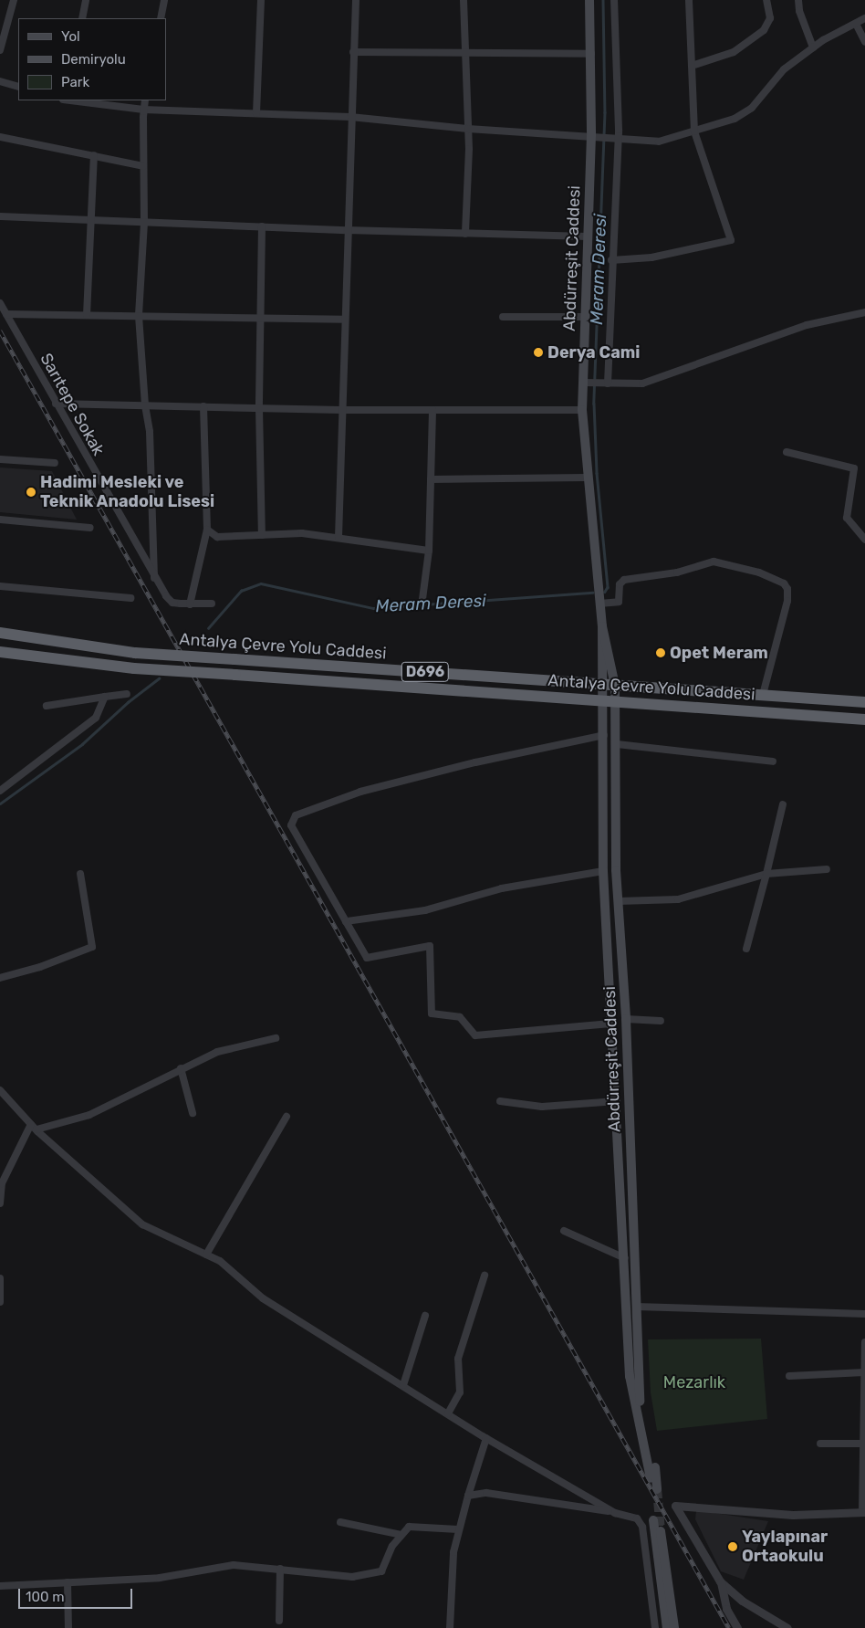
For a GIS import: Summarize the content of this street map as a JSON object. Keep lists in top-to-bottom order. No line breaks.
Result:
{"streets":{"highway":["Antalya Çevre Yolu Caddesi","D696"],"main road":["Abdürreşit Caddesi"],"street":["Sarıtepe Sokak"]},"crossings":[["Abdürreşit Caddesi","Antalya Çevre Yolu Caddesi"]],"water":["Meram Deresi"],"parks":["Mezarlık"],"places":["Derya Cami","Hadimi Mesleki ve Teknik Anadolu Lisesi","Opet Meram","Yaylapınar Ortaokulu"],"legend":["Yol","Demiryolu","Park"],"scale_bar":"100 m"}
